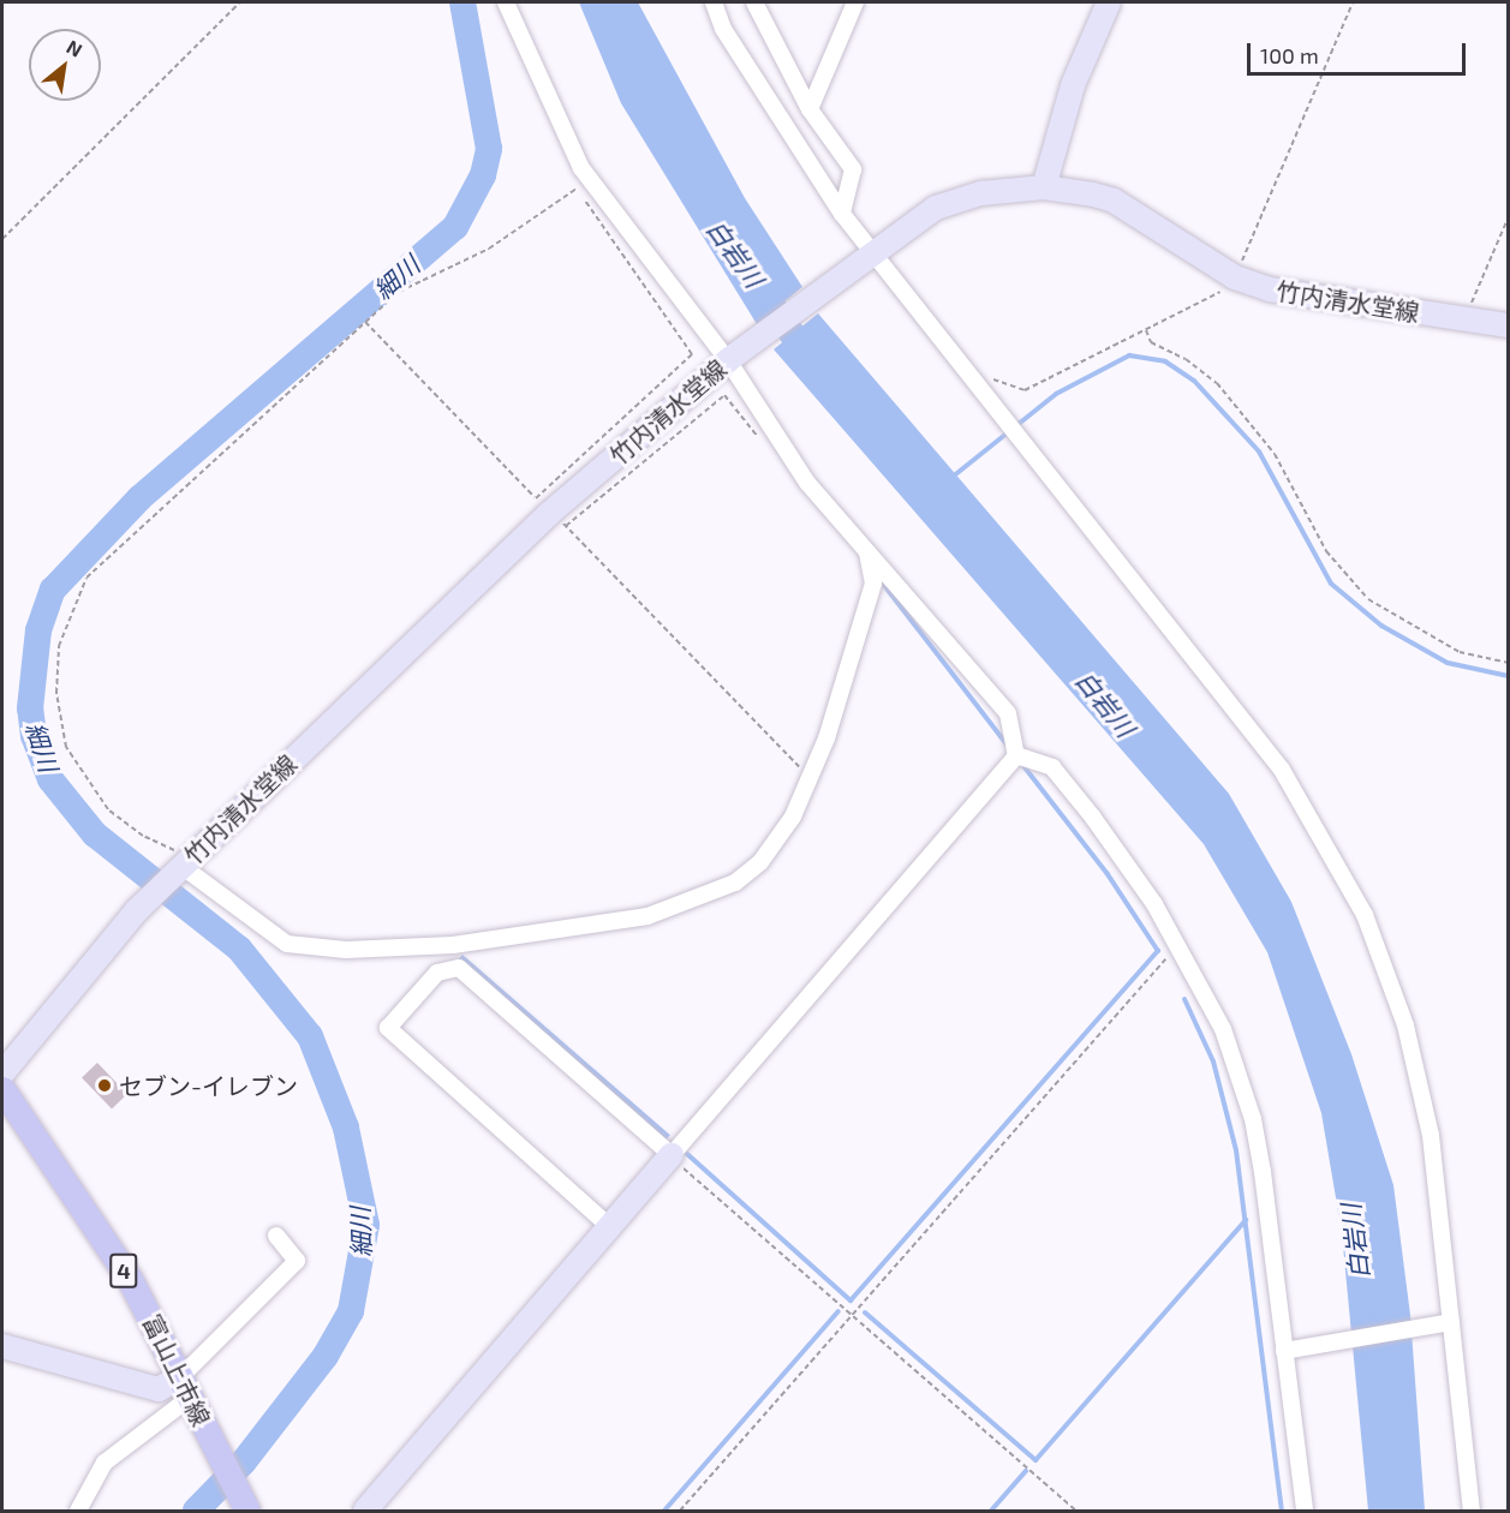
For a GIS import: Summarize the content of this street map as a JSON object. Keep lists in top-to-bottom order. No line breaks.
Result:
{"streets":{"main road":["竹内清水堂線","4","富山上市線"]},"water":["白岩川","細川"],"places":["セブン-イレブン"],"scale_bar":"100 m","north":"top right"}
